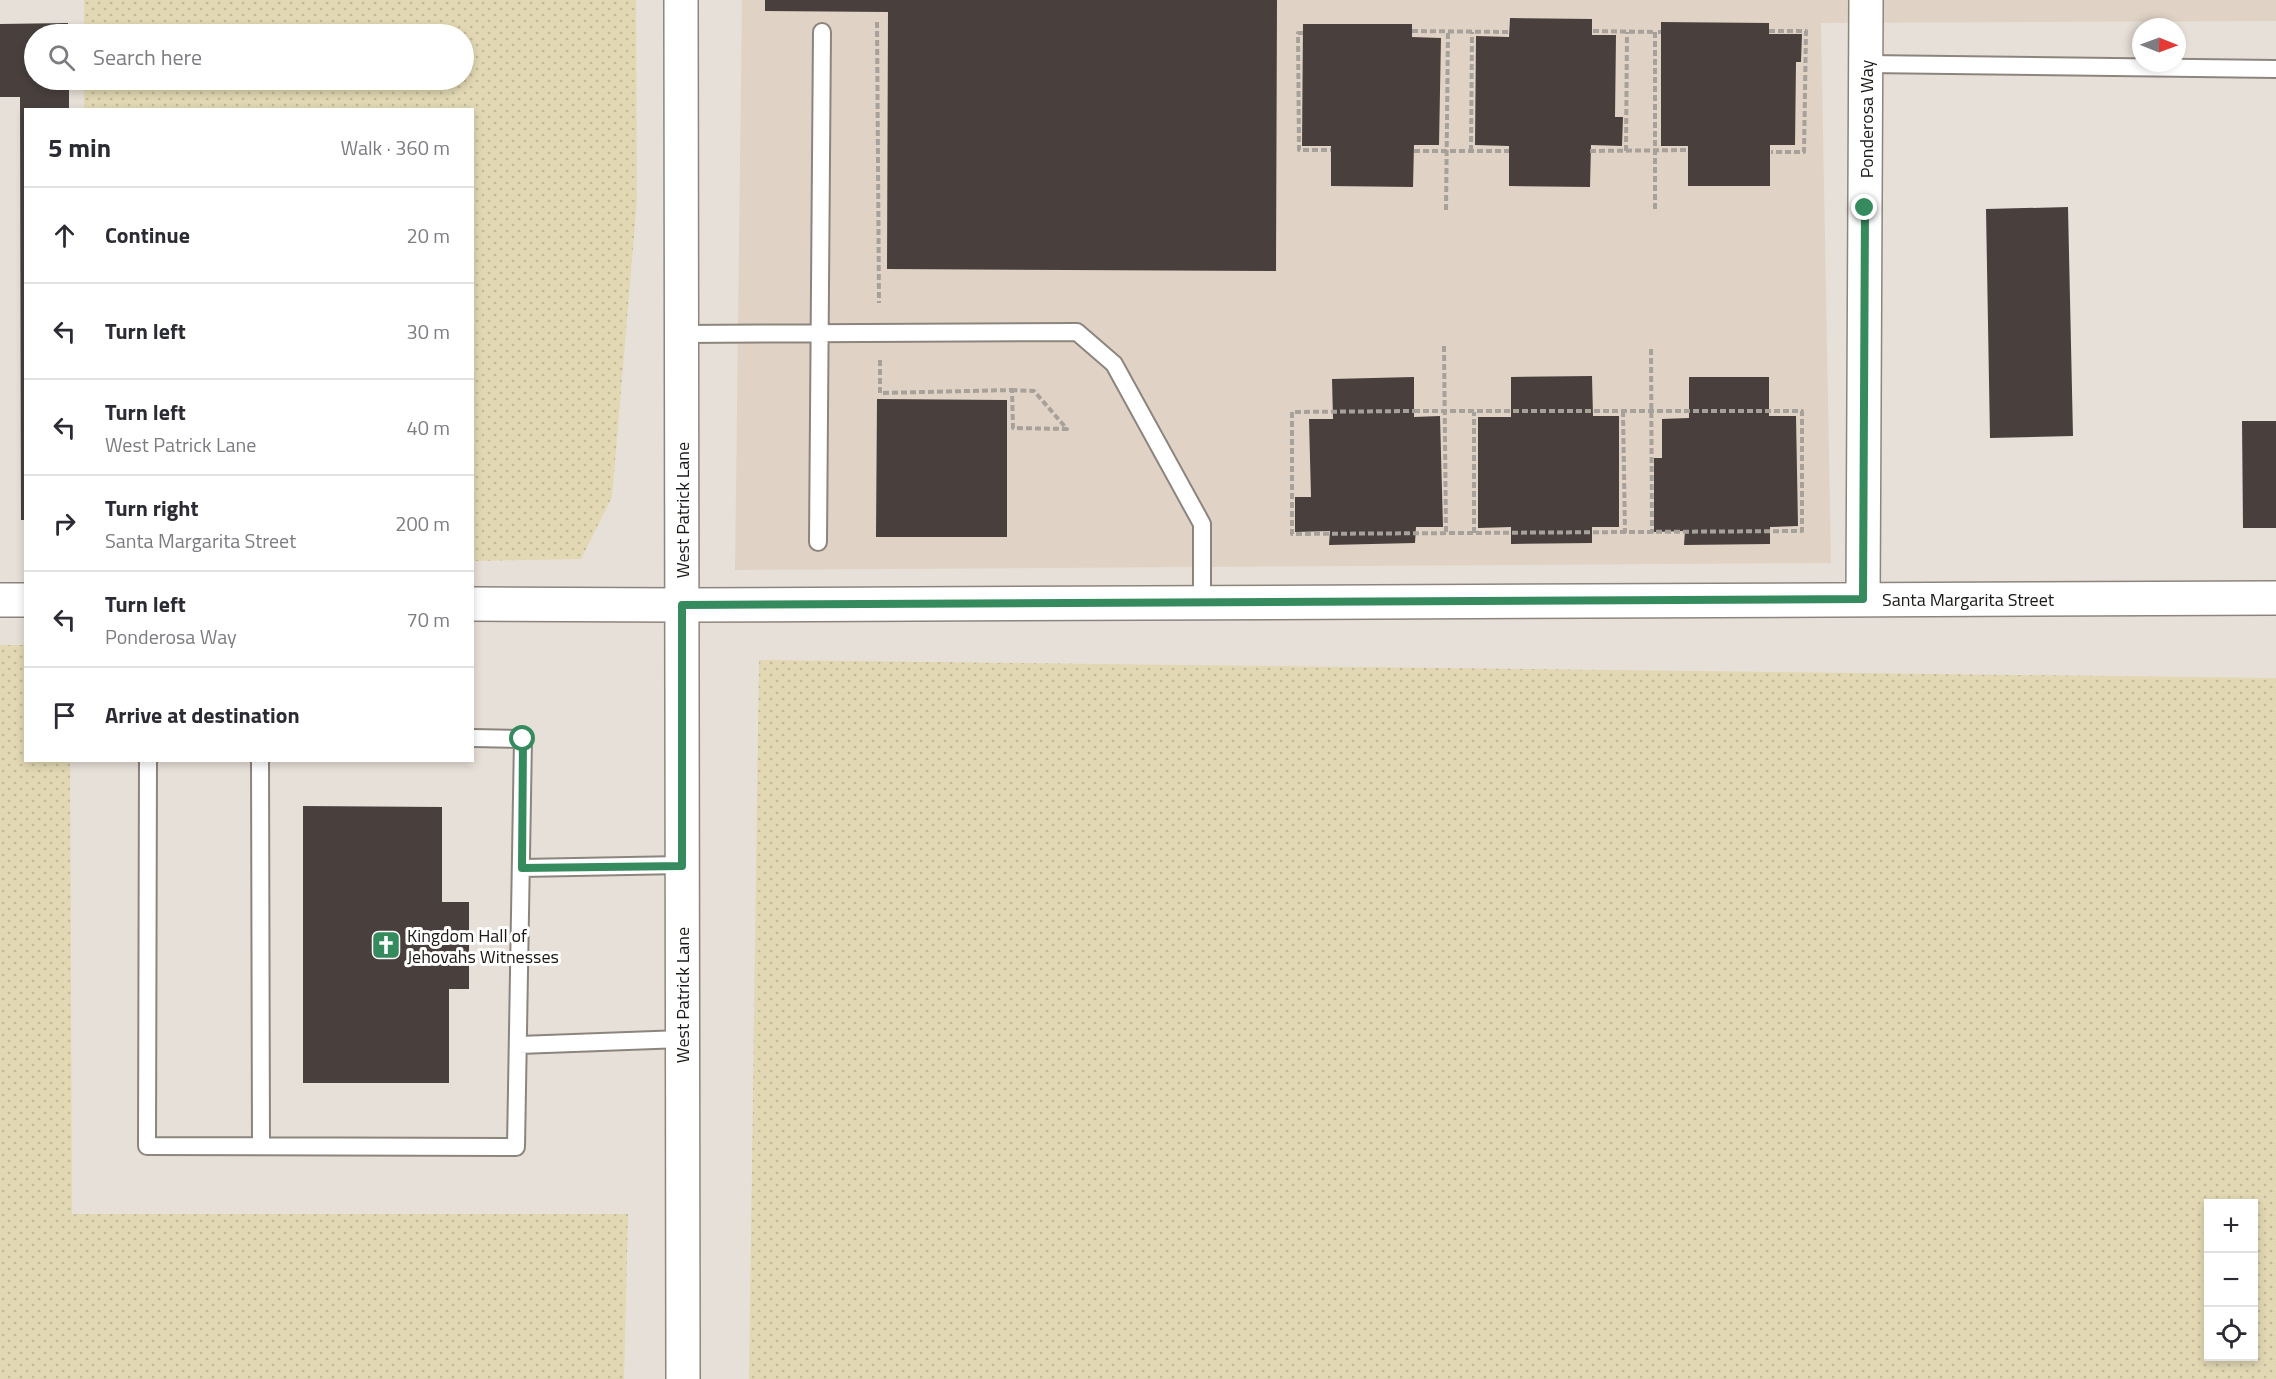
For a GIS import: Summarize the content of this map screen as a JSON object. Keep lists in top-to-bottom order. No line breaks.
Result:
{"streets":{"street":["Ponderosa Way","West Patrick Lane","Santa Margarita Street"]},"crossings":[["Ponderosa Way","Santa Margarita Street"],["West Patrick Lane","Santa Margarita Street"]],"places":{"church":["Kingdom Hall of Jehovahs Witnesses"]},"north":"right","page":{"search":"Search here","heading":["5 min","Walk · 360 m"],"list":[["Continue","20 m"],["Turn left","30 m"],["Turn left","West Patrick Lane","40 m"],["Turn right","Santa Margarita Street","200 m"],["Turn left","Ponderosa Way","70 m"],"Arrive at destination"],"map_buttons":["+","−"]}}
